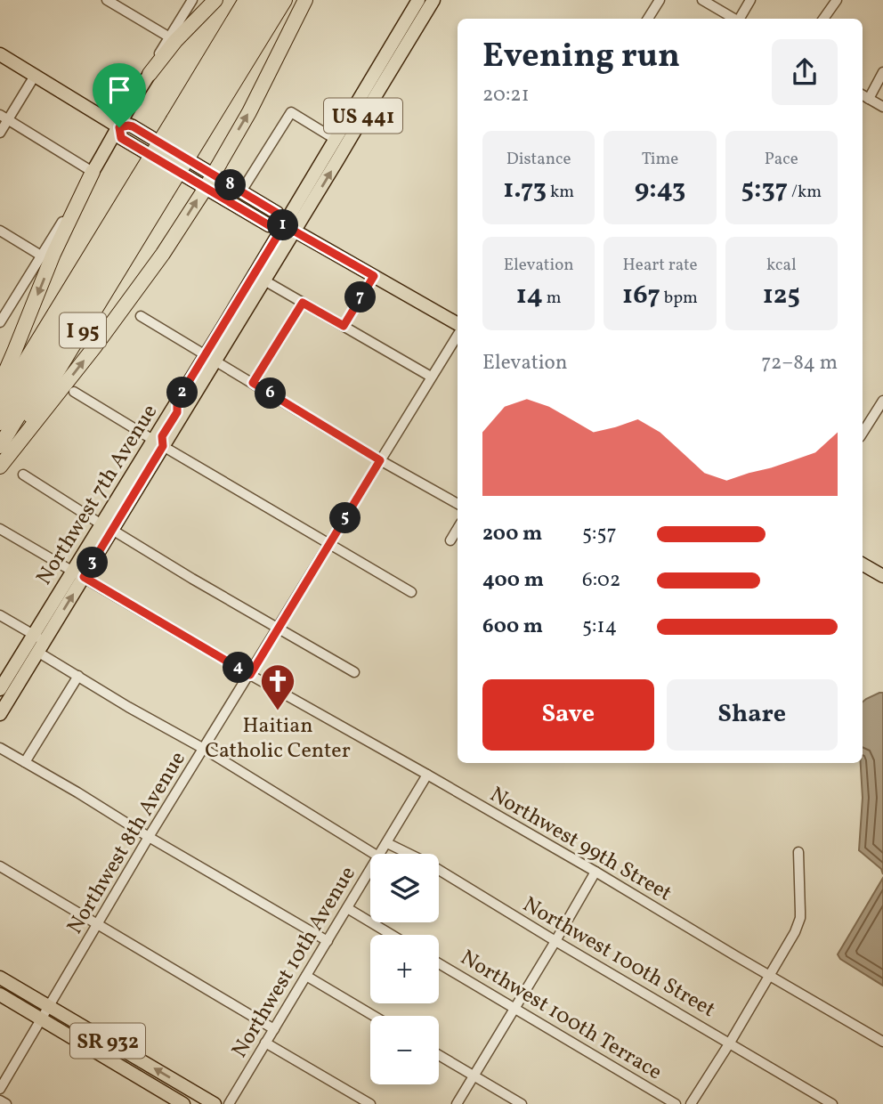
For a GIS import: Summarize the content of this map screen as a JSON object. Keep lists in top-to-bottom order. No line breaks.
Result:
{"streets":{"highway":["I 95"],"main road":["US 441","Northwest 7th Avenue","SR 932"],"street":["Northwest 8th Avenue","Northwest 99th Street","Northwest 100th Street","Northwest 10th Avenue","Northwest 100th Terrace"]},"crossings":[["Northwest 7th Avenue","Northwest 99th Street"],["Northwest 8th Avenue","Northwest 99th Street"],["Northwest 8th Avenue","SR 932"],["Northwest 99th Street","Northwest 10th Avenue"],["Northwest 100th Street","Northwest 10th Avenue"]],"places":{"church":["Haitian Catholic Center"]},"page":{"heading":["Evening run","20:21"],"stats":[["Distance","1.73 km"],["Time","9:43"],["Pace","5:37 /km"],["Elevation","14 m"],["Heart rate","167 bpm"],["kcal","125"]],"pins":["8","1","7","2","6","5","3","4"],"chart":["Elevation","72–84 m"],"list":[{"name":"200 m","note":"5:57"},{"name":"400 m","note":"6:02"},{"name":"600 m","note":"5:14"}],"buttons":["Save","Share"],"map_buttons":["+","−"]}}
